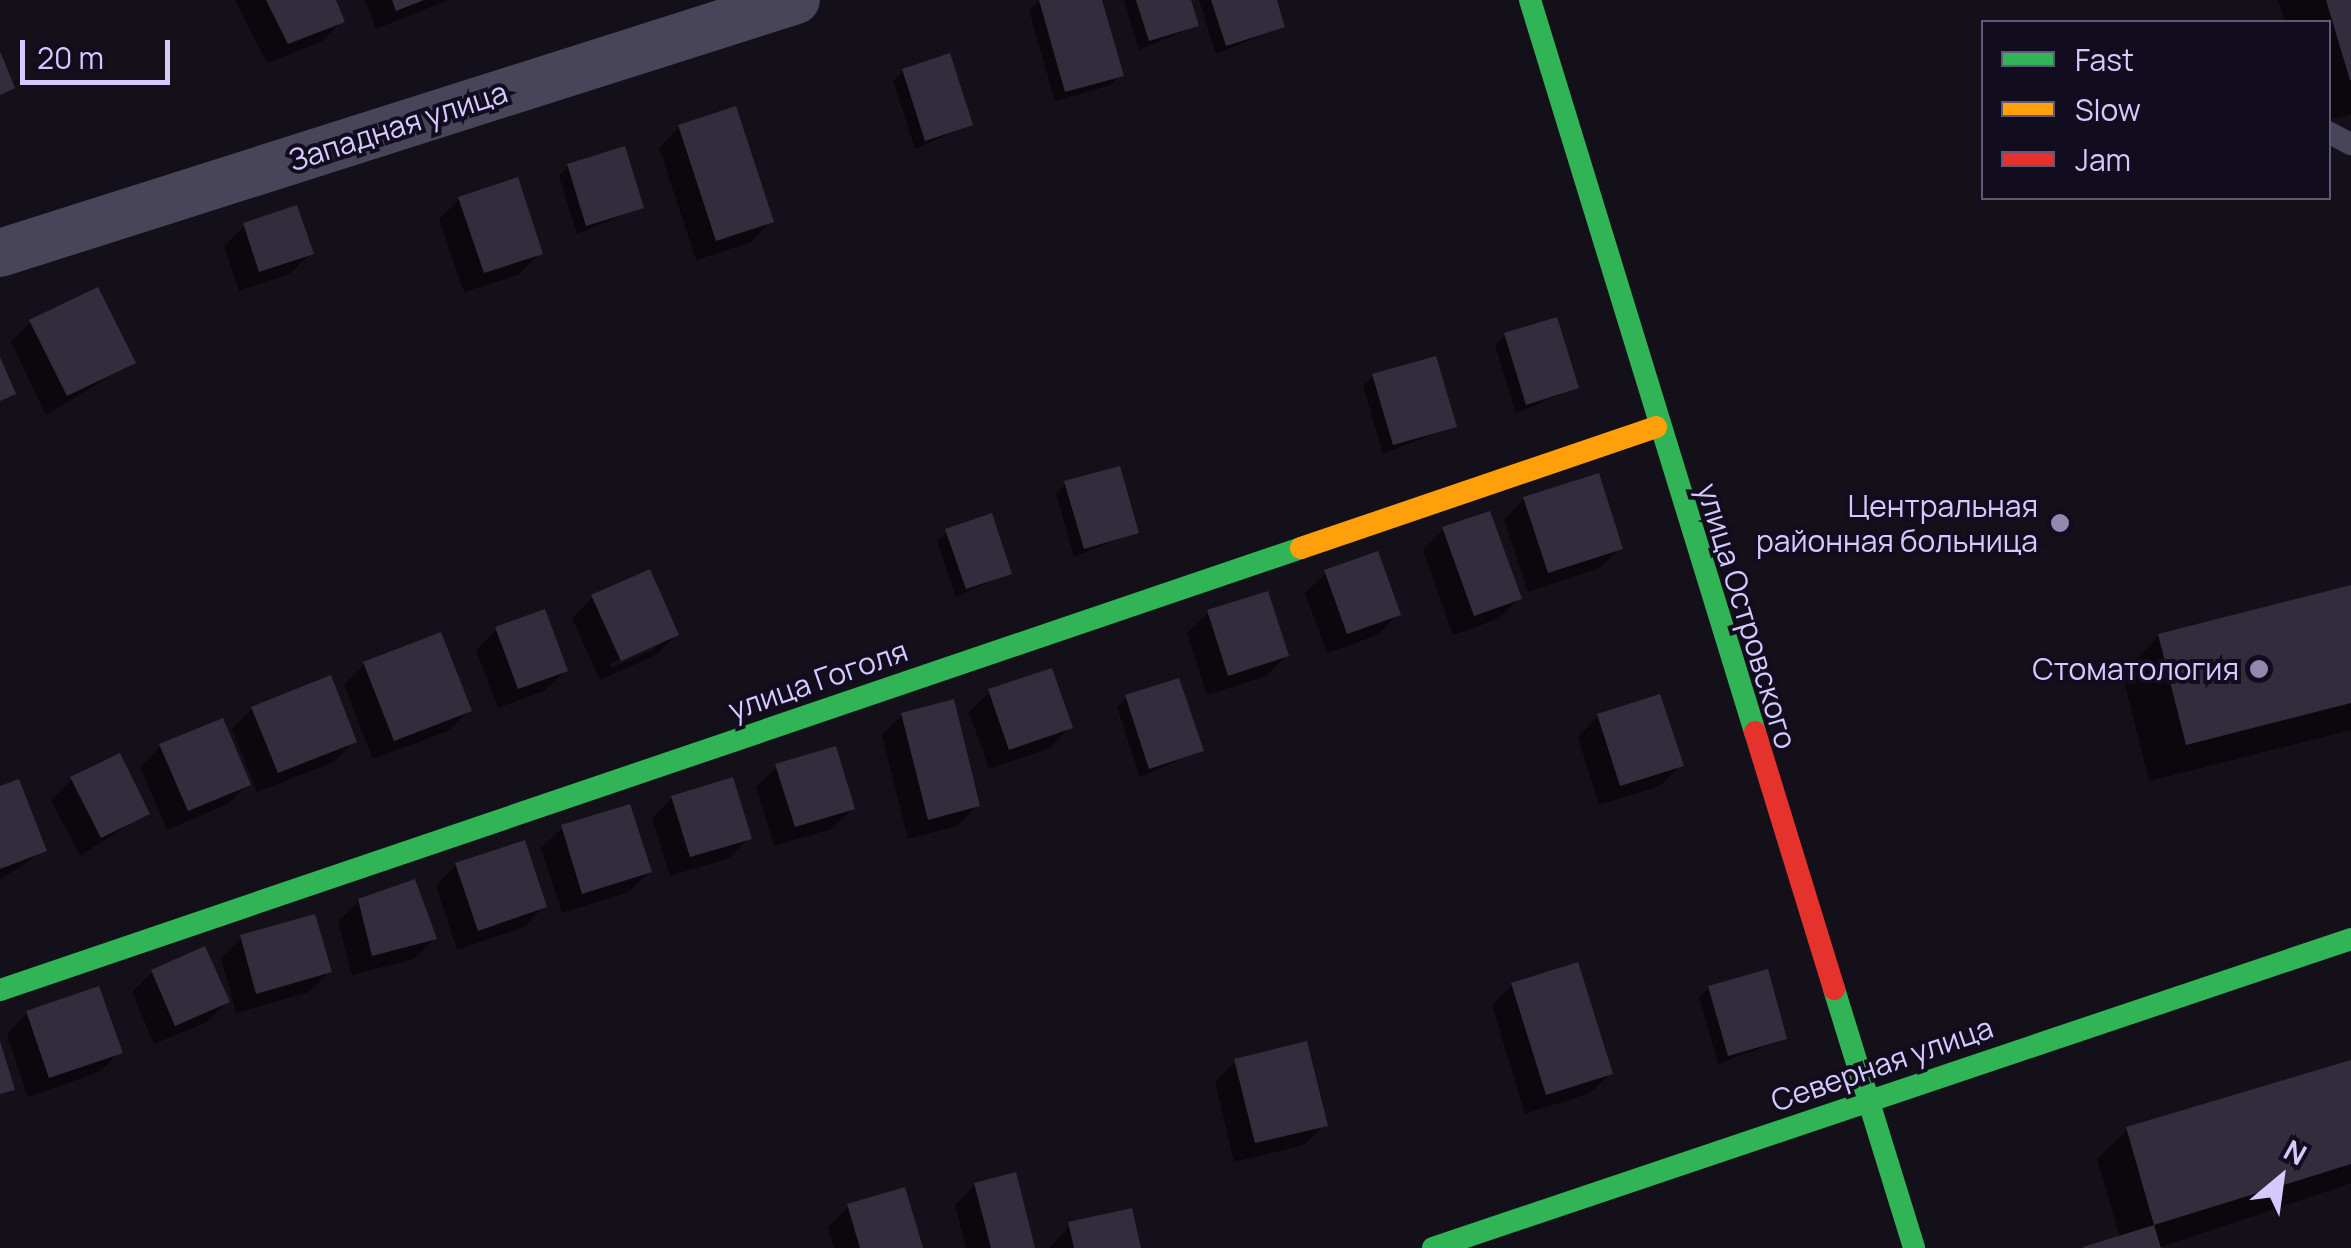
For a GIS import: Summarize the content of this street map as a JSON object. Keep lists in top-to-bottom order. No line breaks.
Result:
{"streets":{"street":["Западная улица","улица Островского","улица Гоголя","Северная улица"]},"crossings":[["улица Островского","улица Гоголя"],["улица Островского","Северная улица"]],"places":["Центральная районная больница","Стоматология"],"legend":["Fast","Slow","Jam"],"scale_bar":"20 m","north":"top right"}
